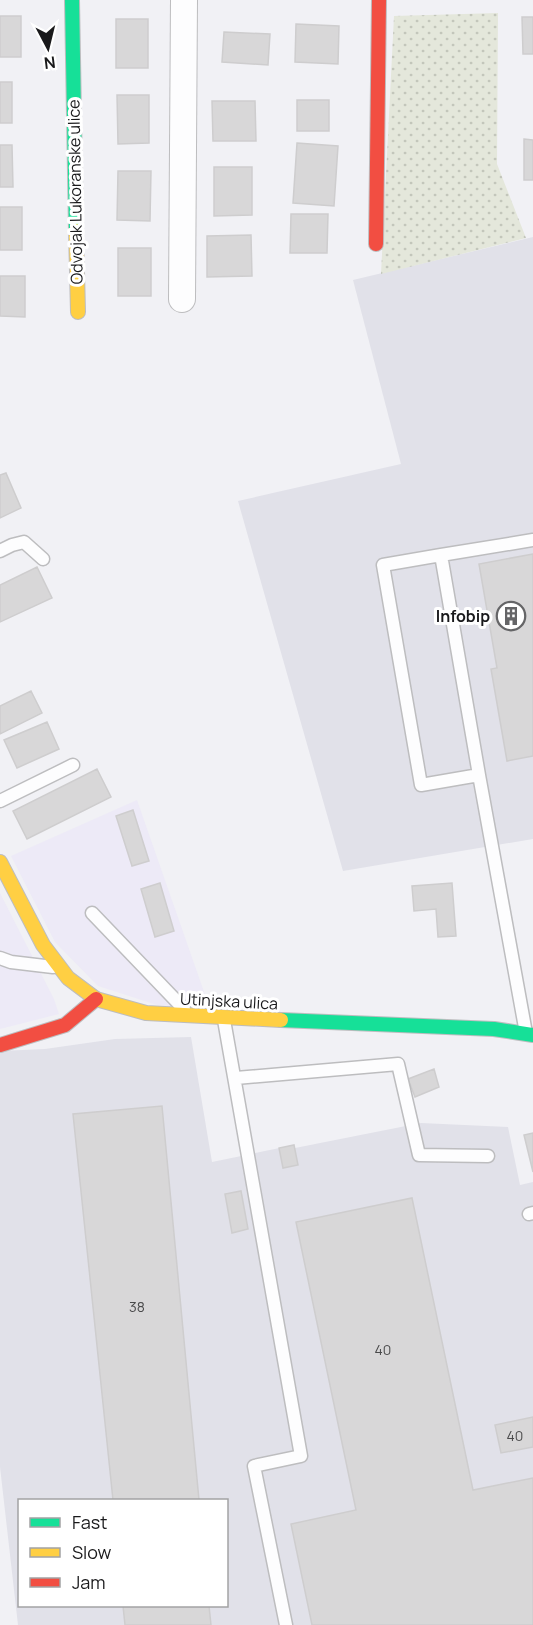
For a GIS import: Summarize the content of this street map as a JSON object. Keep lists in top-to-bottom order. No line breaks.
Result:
{"streets":{"street":["Odvojak Lukoranske ulice","Utinjska ulica"]},"places":{"building":["Infobip"]},"house_numbers":["38","40","40"],"legend":["Fast","Slow","Jam"],"north":"bottom"}
